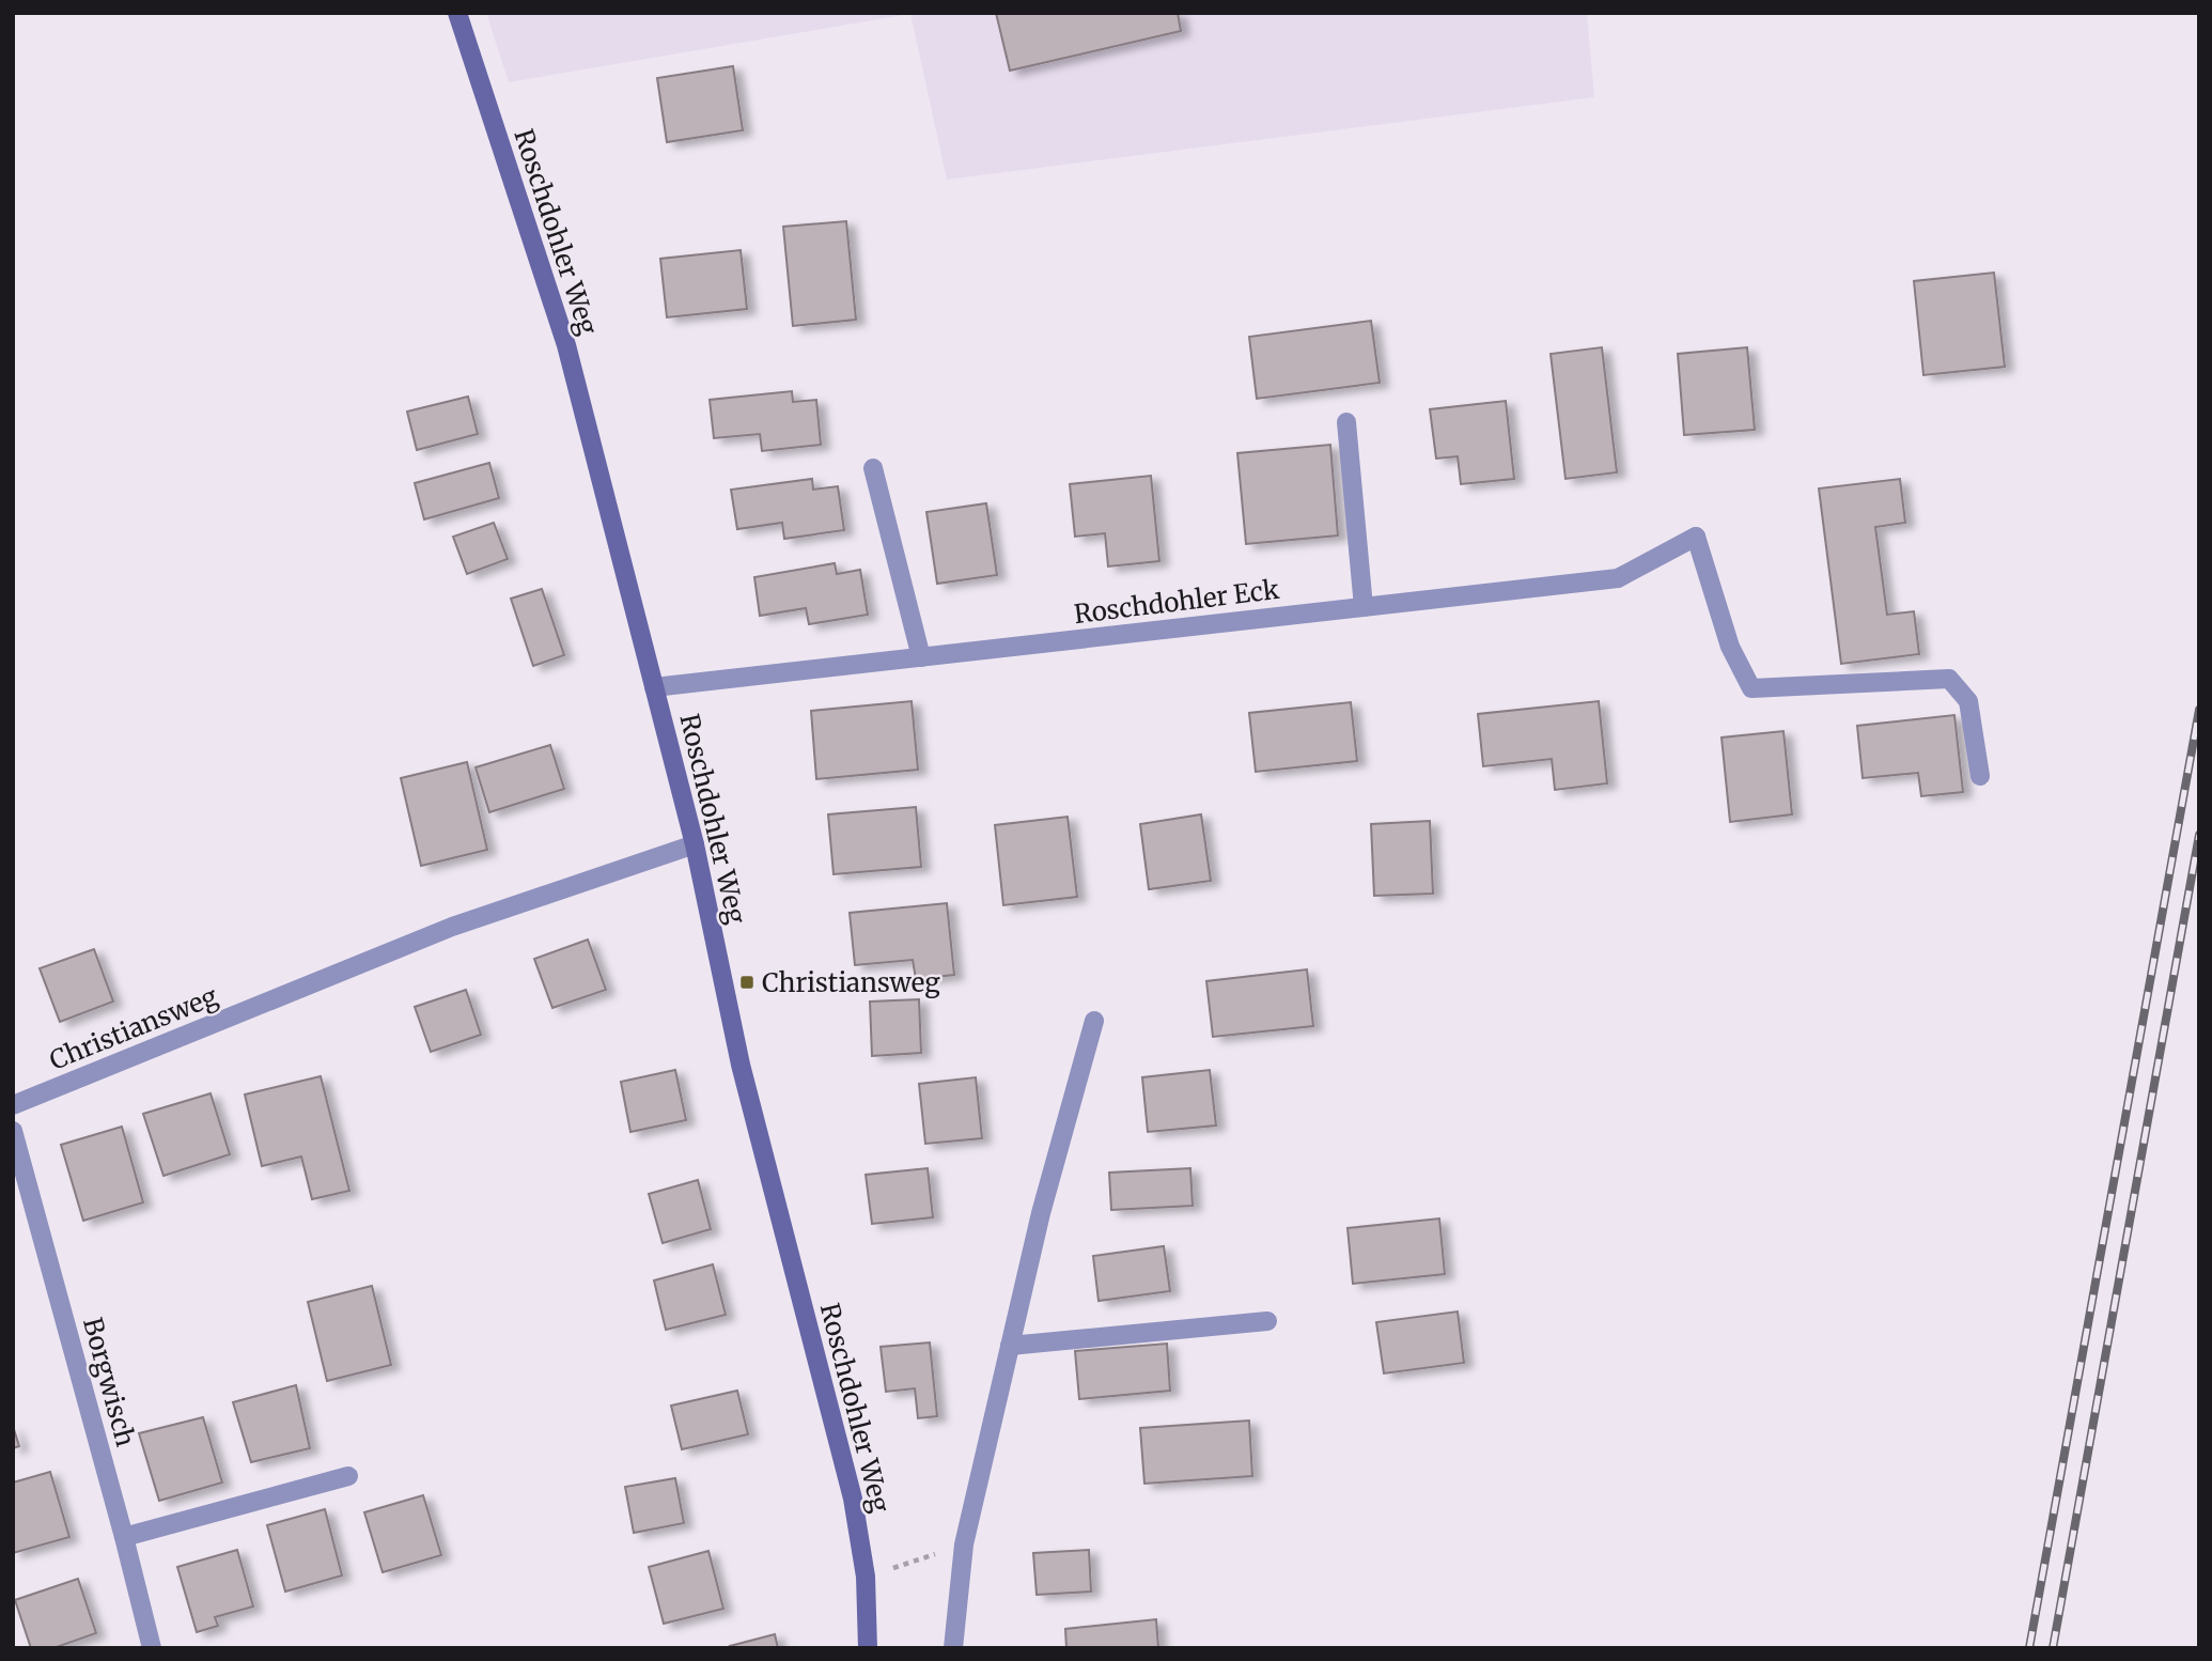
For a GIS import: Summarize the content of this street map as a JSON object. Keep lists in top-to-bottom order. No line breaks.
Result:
{"streets":{"street":["Roschdohler Weg","Roschdohler Eck","Christiansweg","Borgwisch"]},"crossings":[["Roschdohler Weg","Roschdohler Eck"],["Roschdohler Weg","Christiansweg"]],"places":{"transit":["Christiansweg"]}}
